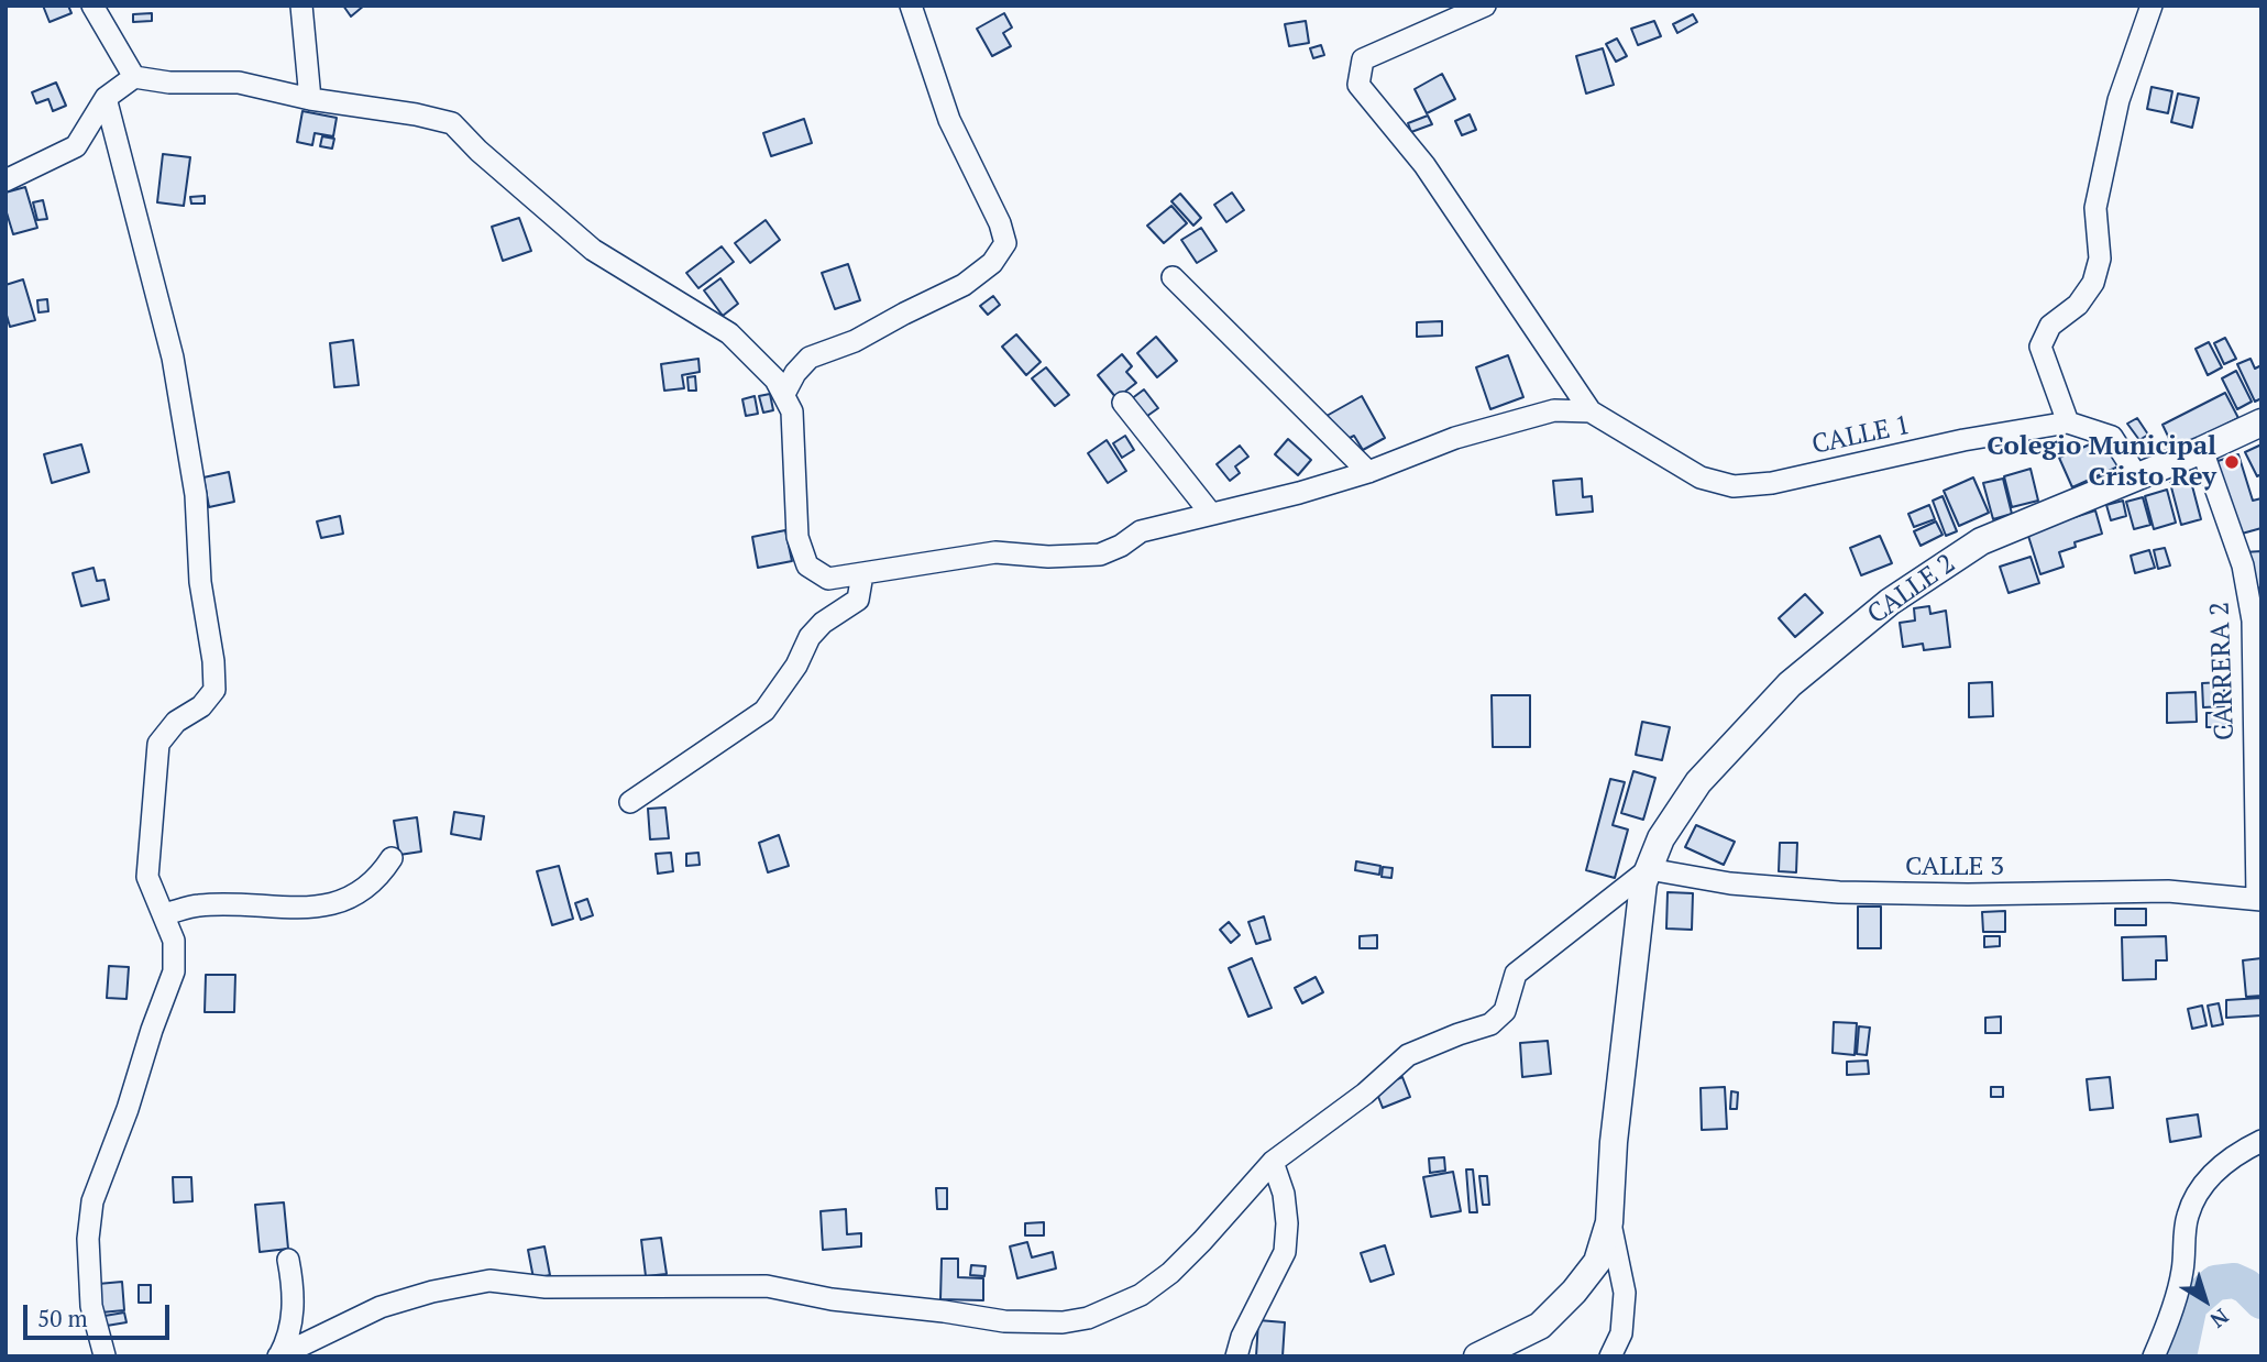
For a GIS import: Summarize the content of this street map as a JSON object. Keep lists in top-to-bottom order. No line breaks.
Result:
{"streets":{"main road":["CALLE 2"],"street":["CALLE 1","CARRERA 2","CALLE 3"]},"crossings":[["CALLE 1","CALLE 2"],["CALLE 2","CARRERA 2"],["CALLE 2","CALLE 3"],["CARRERA 2","CALLE 3"]],"places":["Colegio Municipal Cristo Rey"],"scale_bar":"50 m","north":"bottom right"}
